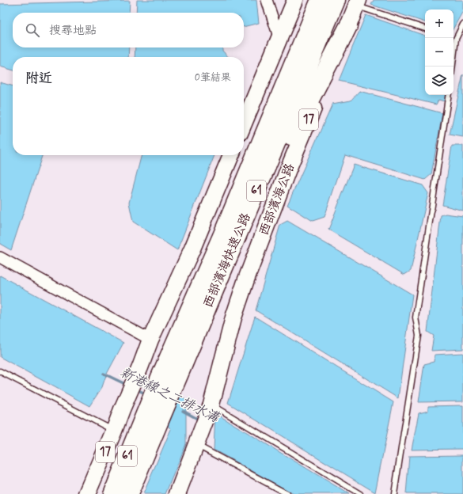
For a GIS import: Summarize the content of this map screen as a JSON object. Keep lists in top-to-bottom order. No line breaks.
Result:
{"streets":{"highway":["61","西部濱海快速公路"],"main road":["17","西部濱海公路"]},"crossings":[["17","西部濱海公路"],["61","西部濱海快速公路"]],"water":["新港線之二排水溝"],"page":{"map_buttons":["+","−"],"search":"搜尋地點","heading":["附近","0筆結果"]}}
